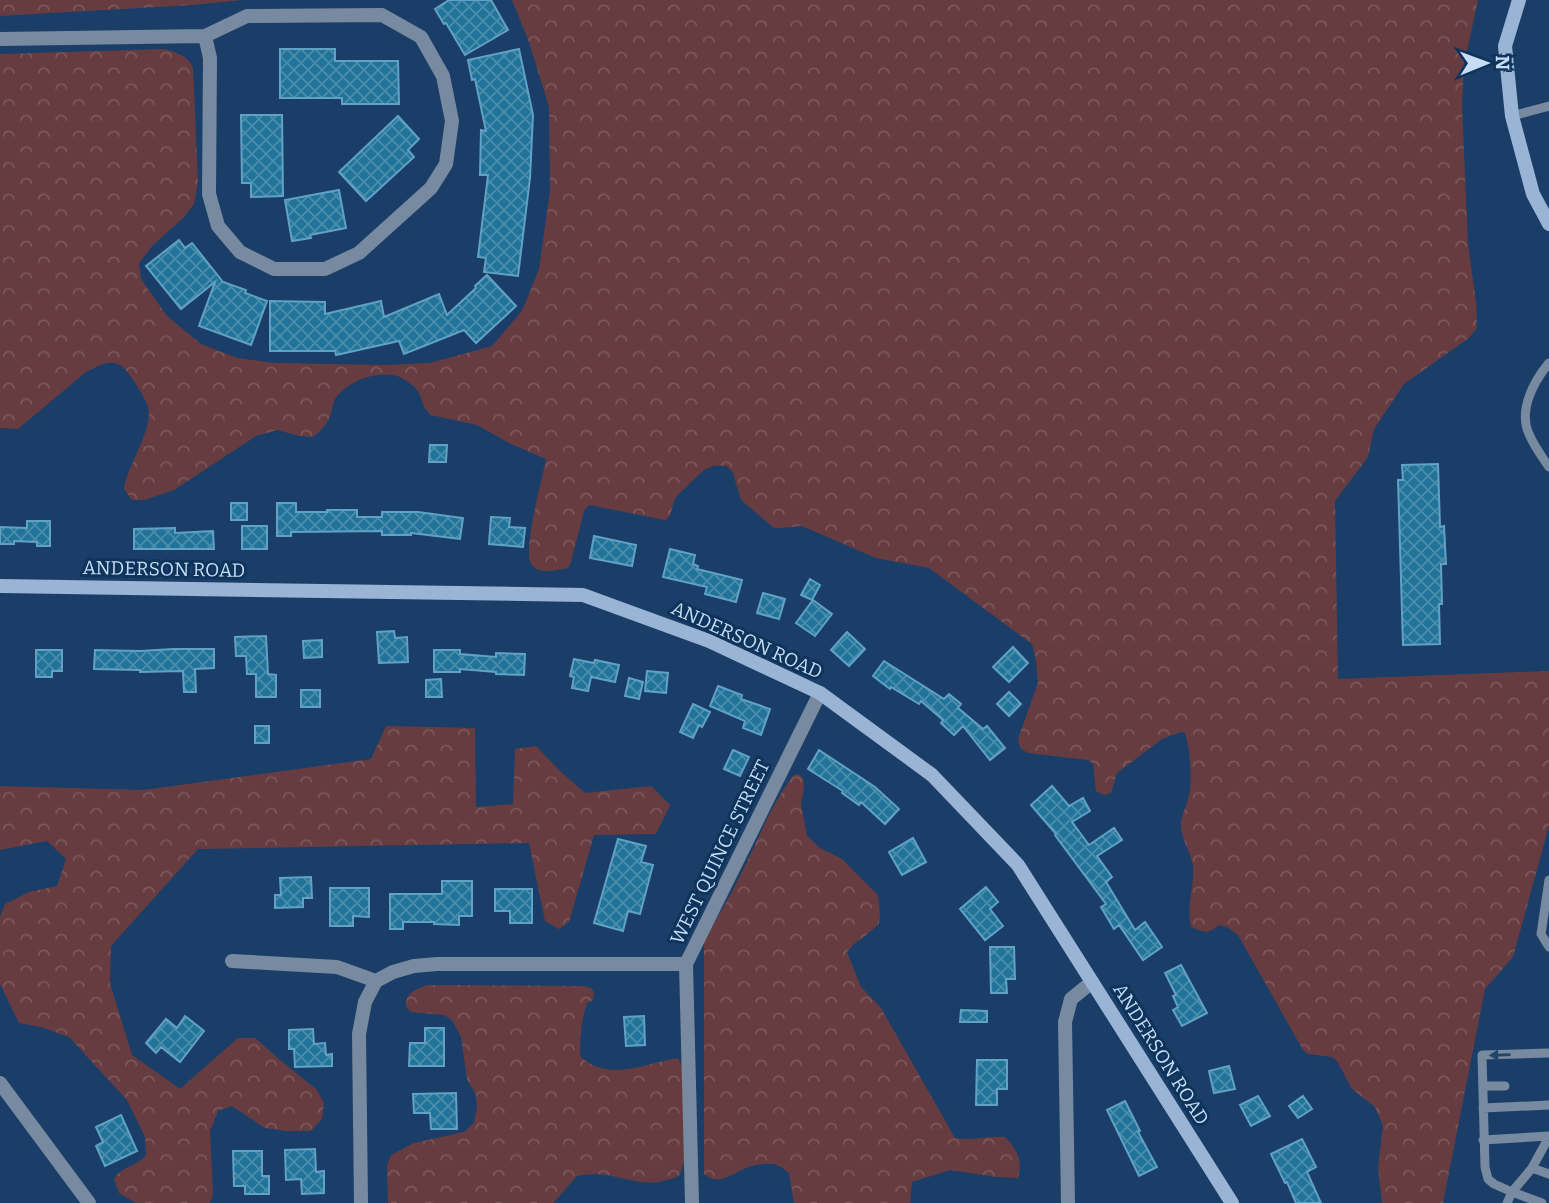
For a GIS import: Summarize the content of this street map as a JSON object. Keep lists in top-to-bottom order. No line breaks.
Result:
{"streets":{"street":["ANDERSON ROAD","WEST QUINCE STREET"]},"crossings":[["ANDERSON ROAD","WEST QUINCE STREET"]],"north":"right"}
